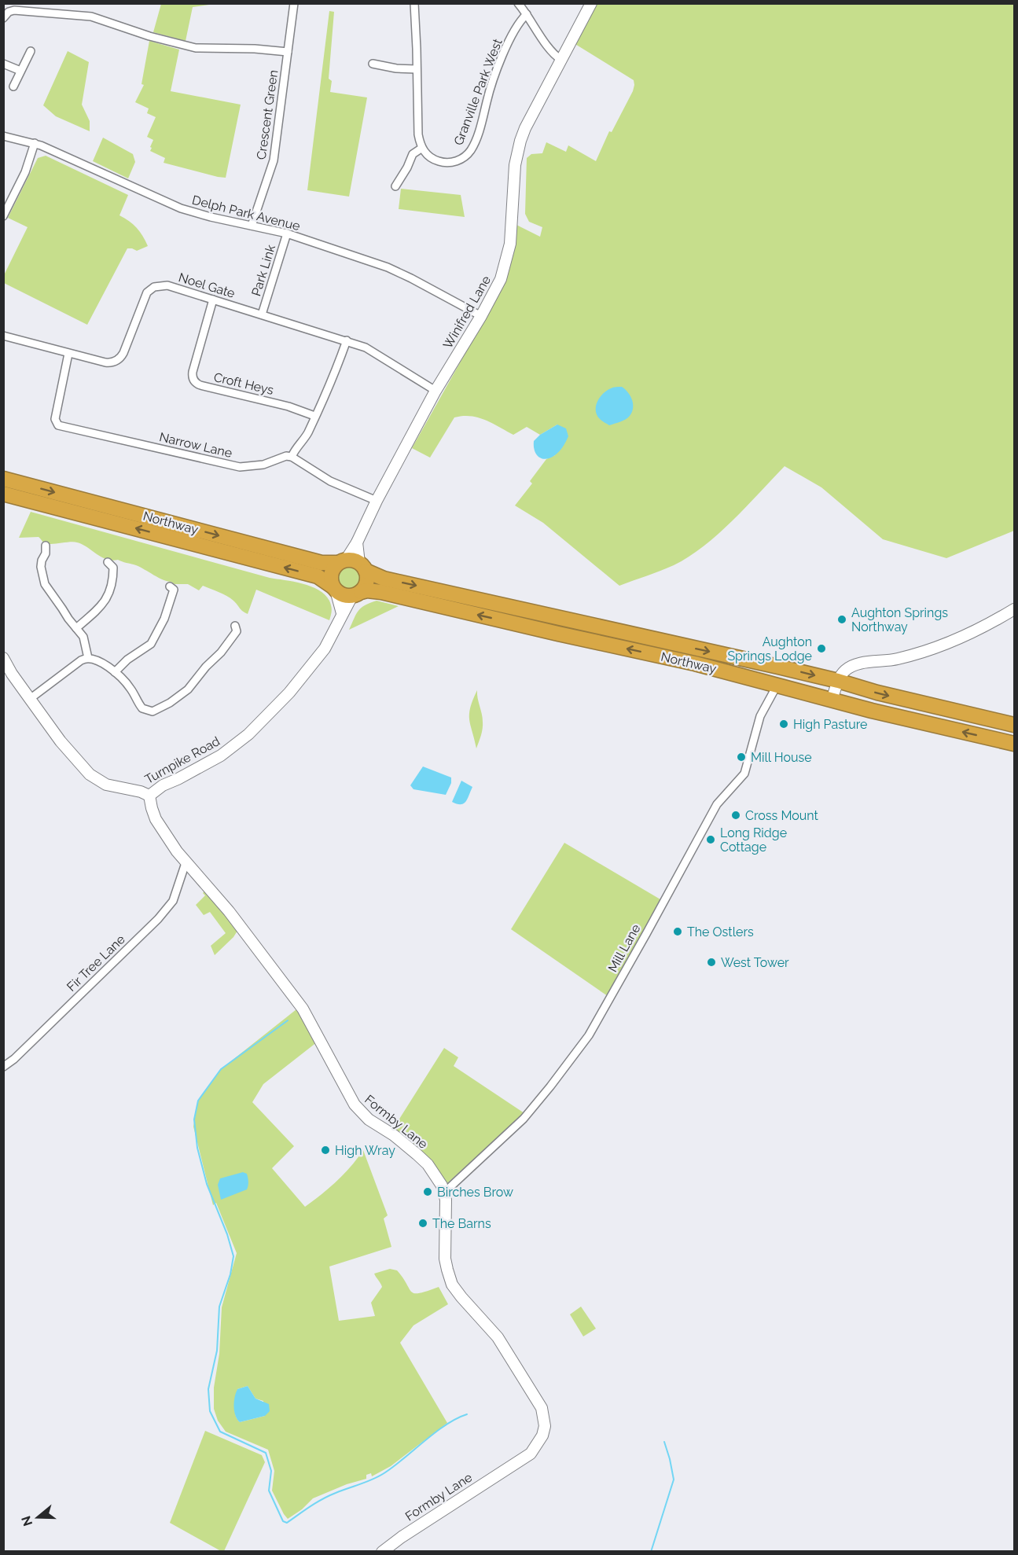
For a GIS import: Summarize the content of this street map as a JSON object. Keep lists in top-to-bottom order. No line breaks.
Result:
{"streets":{"highway":["Northway"],"main road":["Winifred Lane","Turnpike Road","Formby Lane"],"street":["Granville Park West","Crescent Green","Delph Park Avenue","Park Link","Noel Gate","Croft Heys","Narrow Lane","Mill Lane","Fir Tree Lane"]},"crossings":[["Crescent Green","Delph Park Avenue"],["Delph Park Avenue","Park Link"],["Delph Park Avenue","Winifred Lane"],["Park Link","Noel Gate"],["Noel Gate","Winifred Lane"],["Noel Gate","Croft Heys"],["Winifred Lane","Northway"],["Winifred Lane","Turnpike Road"],["Northway","Turnpike Road"],["Northway","Mill Lane"],["Turnpike Road","Formby Lane"],["Mill Lane","Formby Lane"],["Fir Tree Lane","Formby Lane"]],"places":["Aughton Springs Northway","Aughton Springs Lodge","High Pasture","Mill House","Cross Mount","Long Ridge Cottage","The Ostlers","West Tower","High Wray","Birches Brow","The Barns"],"north":"left"}
